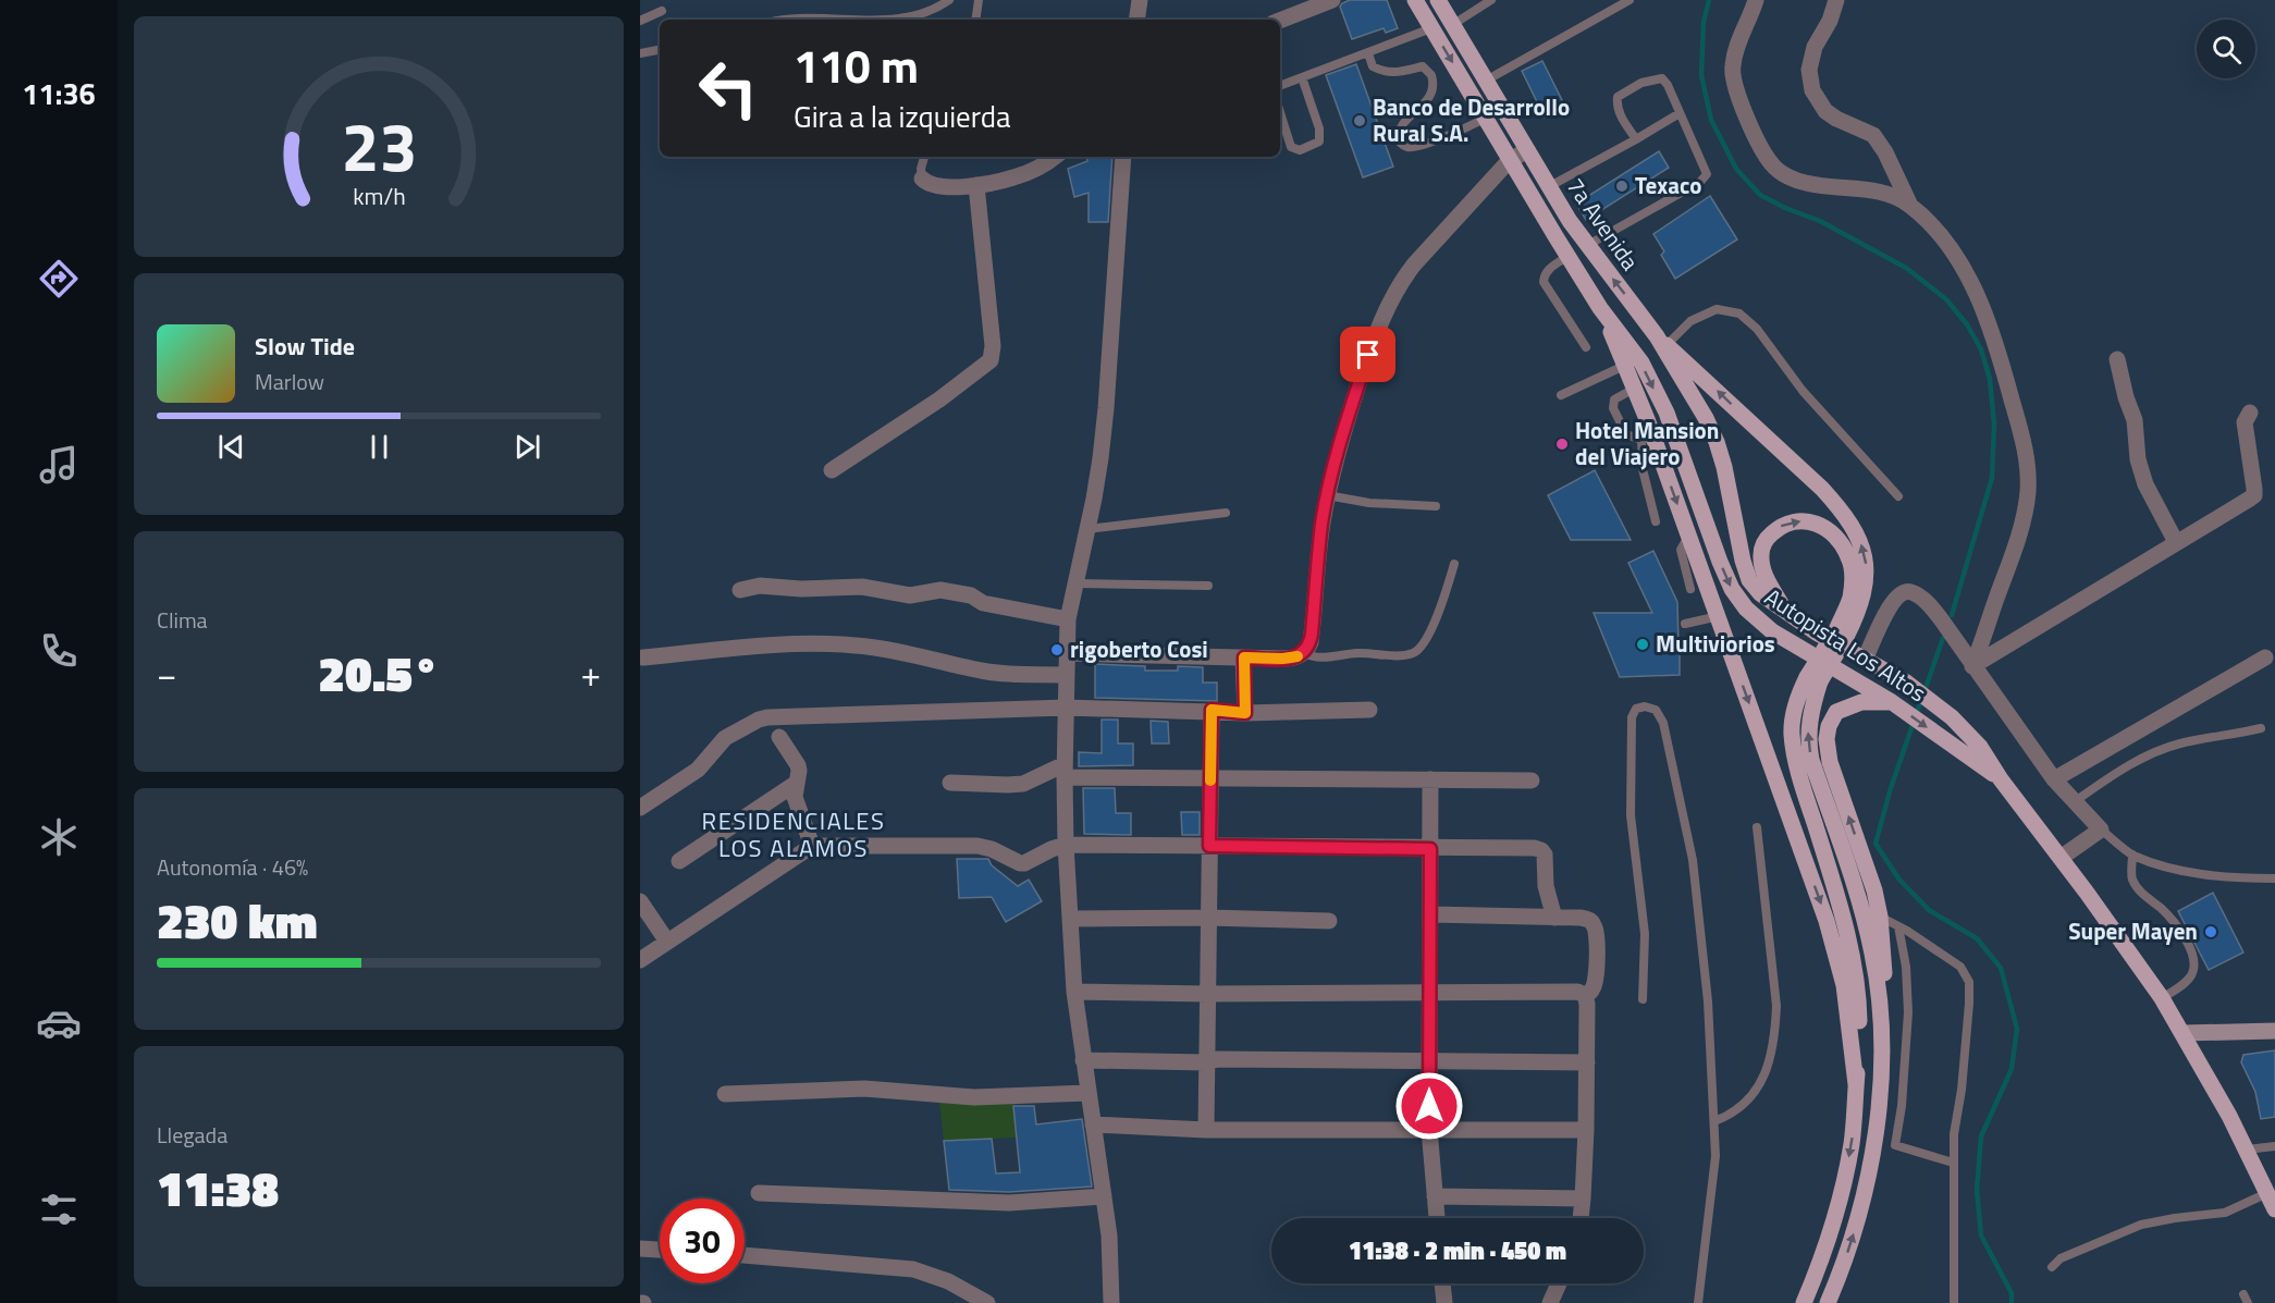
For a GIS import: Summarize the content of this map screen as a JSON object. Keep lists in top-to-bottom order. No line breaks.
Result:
{"streets":{"main road":["7a Avenida","Autopista Los Altos"]},"crossings":[["7a Avenida","Autopista Los Altos"]],"districts":["RESIDENCIALES LOS ALAMOS"],"places":["Banco de Desarrollo Rural S.A.","Texaco","Hotel Mansion del Viajero","Multiviorios","rigoberto Cosi","Super Mayen"],"page":{"tabs":"11:36","turn":["110 m","Gira a la izquierda"],"song":["Slow Tide","Marlow"],"tile":["Clima",["Autonomía · 46%","230 km"],["Llegada","11:38"]],"heat":["−","20.5°","+"],"limit":"30","trip":"11:38 · 2 min · 450 m","gauge":["23","km/h"]}}
